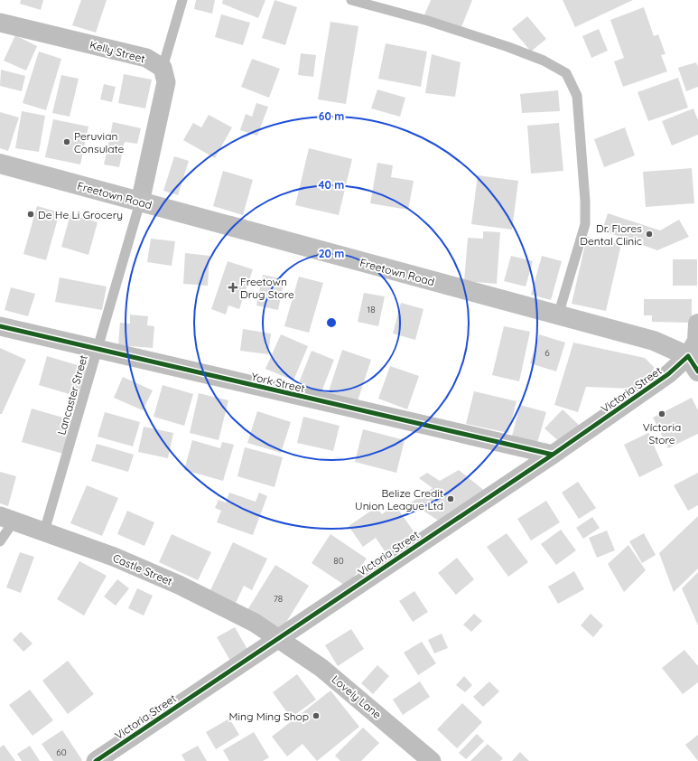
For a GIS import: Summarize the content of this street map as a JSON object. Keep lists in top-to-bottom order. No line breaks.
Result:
{"streets":{"main road":["Freetown Road"],"street":["Kelly Street","York Street","Victoria Street","Castle Street","Lovely Lane"],"lane":["Lancaster Street"]},"crossings":[["Freetown Road","Victoria Street"],["Freetown Road","Lancaster Street"],["York Street","Victoria Street"],["York Street","Lancaster Street"],["Victoria Street","Castle Street"],["Victoria Street","Lovely Lane"],["Lancaster Street","Castle Street"],["Castle Street","Lovely Lane"]],"places":{"other":["Peruvian Consulate","De He Li Grocery","Dr. Flores Dental Clinic","Víctoria Store","Belize Credit Union League Ltd","Ming Ming Shop"],"health":["Freetown Drug Store"]},"house_numbers":["18","6","80","78","60"],"rings":["60 m","40 m","20 m"]}
